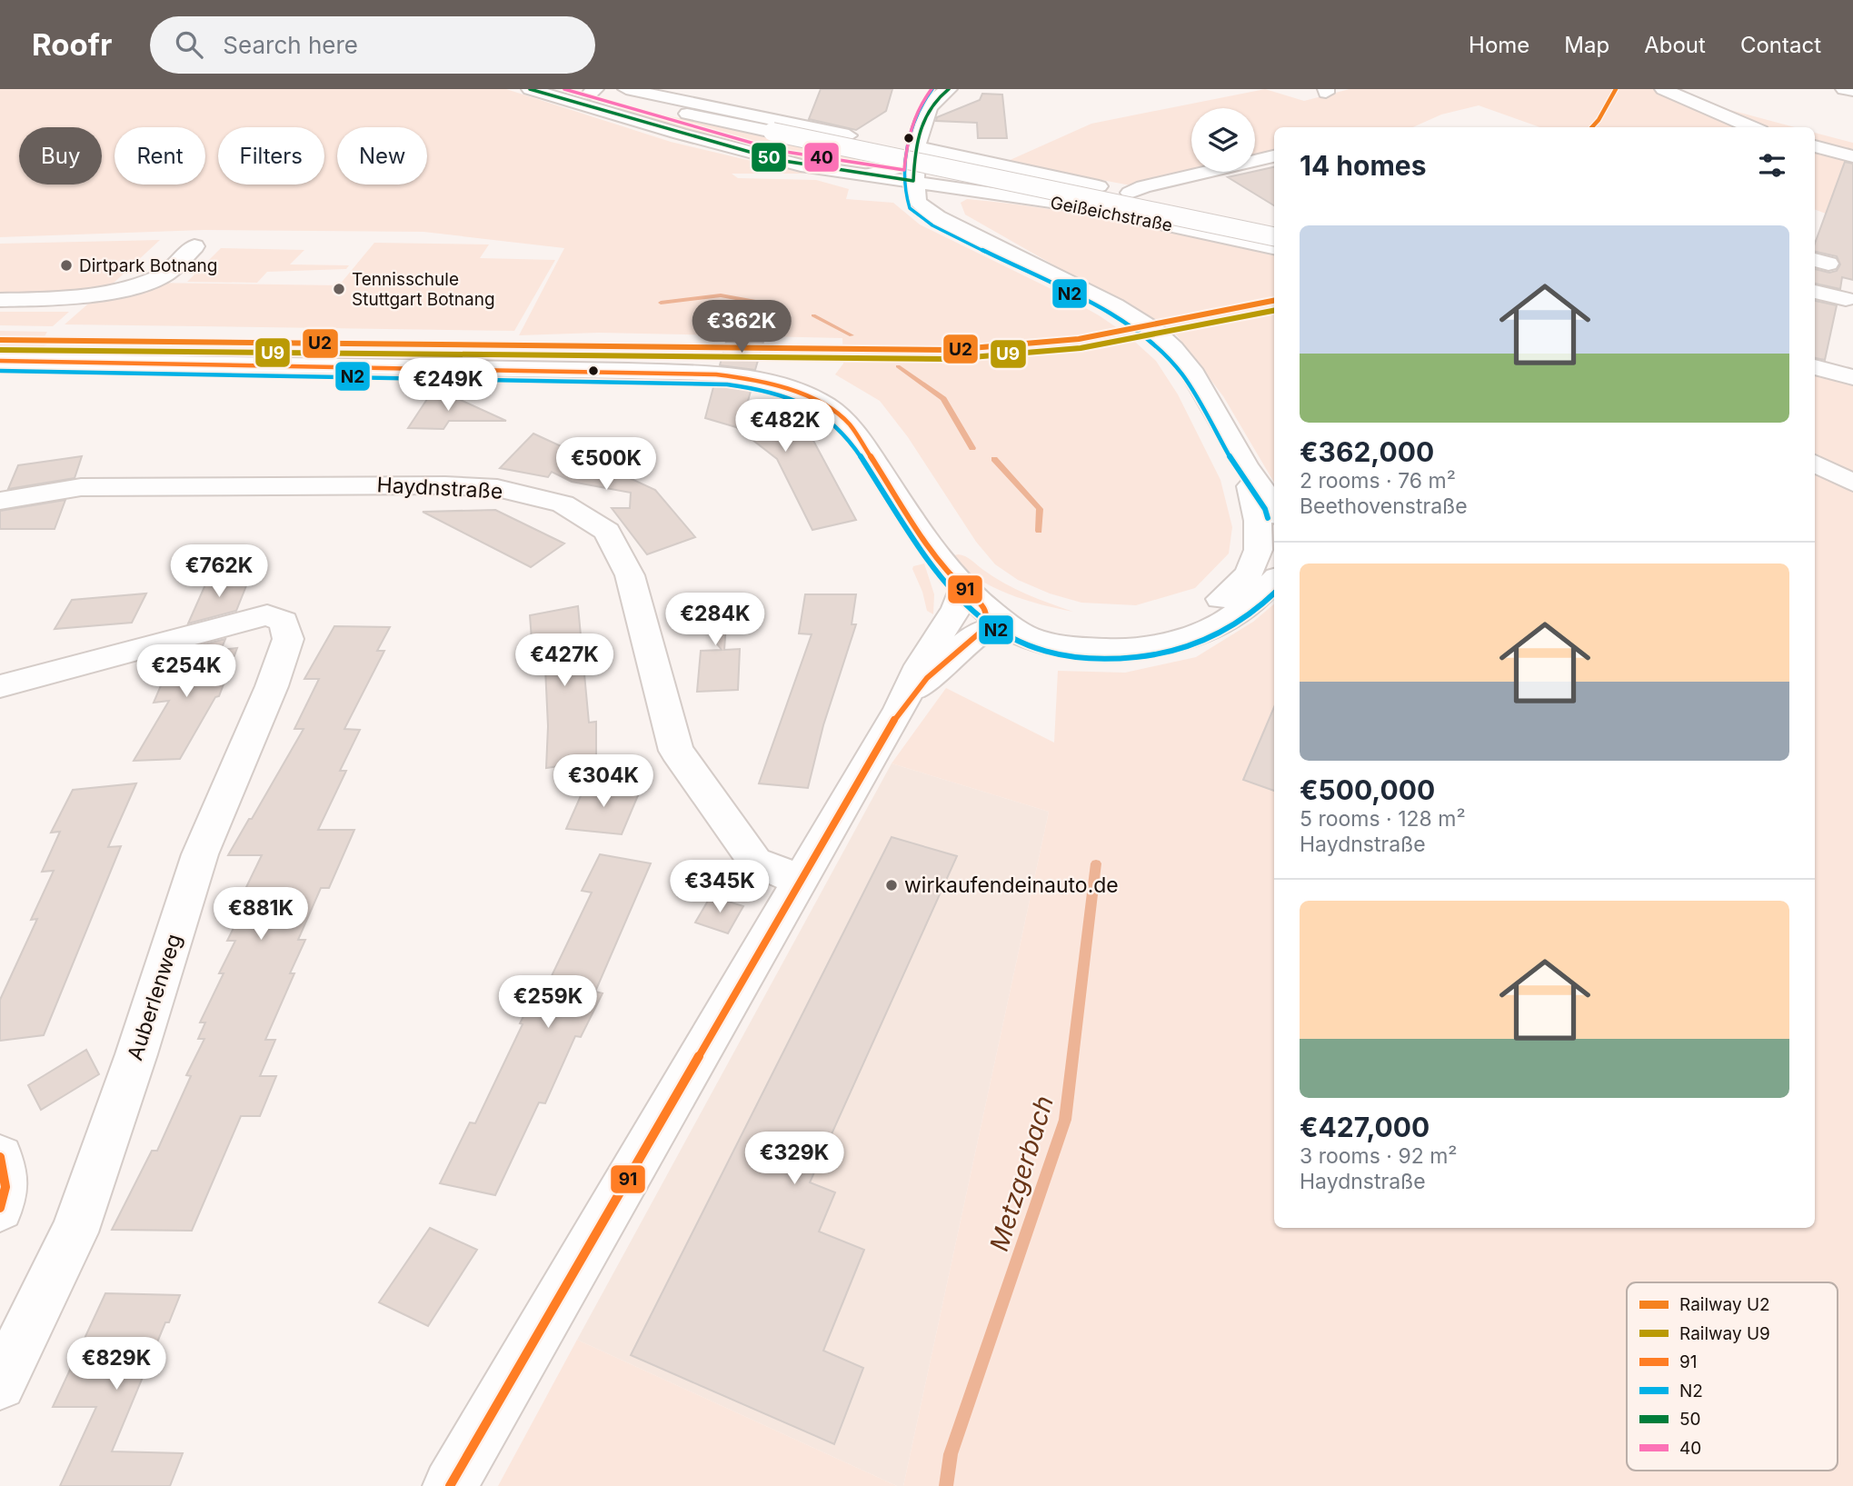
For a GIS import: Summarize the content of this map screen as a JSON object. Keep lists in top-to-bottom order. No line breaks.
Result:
{"streets":{"main road":["Geißeichstraße","Haydnstraße","Auberlenweg"]},"water":["Metzgerbach"],"places":["Dirtpark Botnang","Tennisschule Stuttgart Botnang","wirkaufendeinauto.de"],"lines":["rail line U2","transit line N2","transit line 50","transit line 40","rail line U9","transit line 91"],"legend":["Railway U2","Railway U9","91","N2","50","40"],"page":{"header":"Roofr","search":"Search here","nav":["Home","Map","About","Contact"],"chip":["Buy","Rent","Filters","New"],"heading":"14 homes","list":[{"name":"€362,000","note":"2 rooms · 76 m² · Beethovenstraße"},{"name":"€500,000","note":"5 rooms · 128 m² · Haydnstraße"},{"name":"€427,000","note":"3 rooms · 92 m² · Haydnstraße"}],"price":["€362K","€249K","€482K","€500K","€762K","€284K","€427K","€254K","€304K","€345K","€881K","€259K","€329K","€829K"]}}
